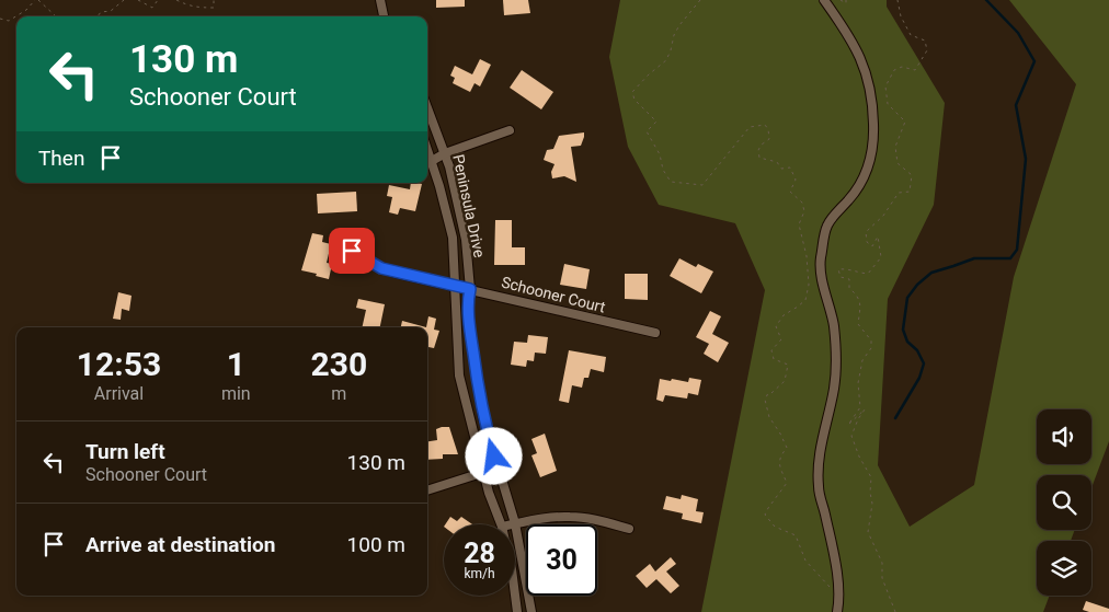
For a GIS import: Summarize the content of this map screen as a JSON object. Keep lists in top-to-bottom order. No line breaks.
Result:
{"streets":{"street":["Peninsula Drive","Schooner Court"]},"crossings":[["Peninsula Drive","Schooner Court"]],"page":{"turn":["130 m","Schooner Court"],"then":"Then","eta":["12:53","Arrival","1","min","230","m"],"list":[{"name":"Turn left","note":"Schooner Court","value":"130 m"},{"name":"Arrive at destination","value":"100 m"}],"speed":"28 km/h","limit":"30"}}
